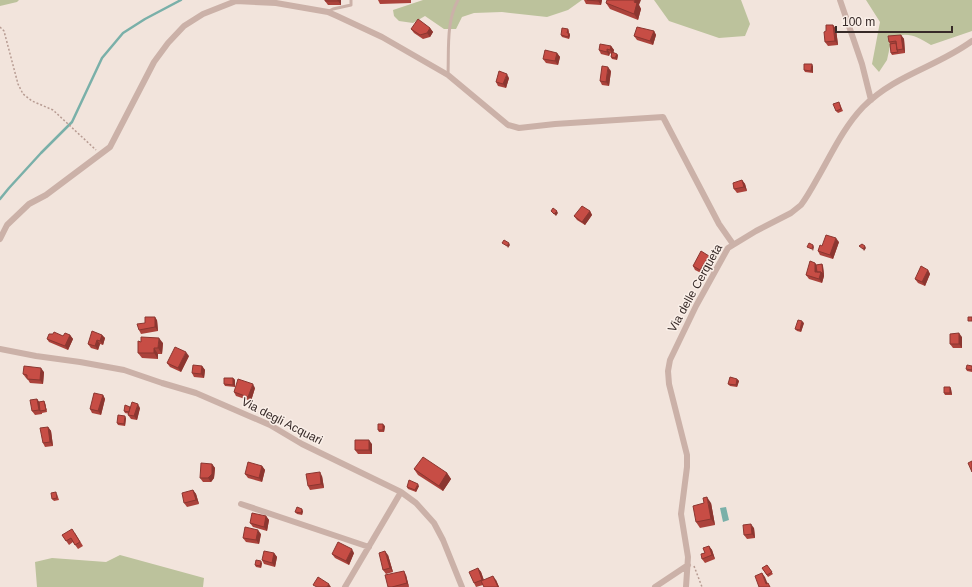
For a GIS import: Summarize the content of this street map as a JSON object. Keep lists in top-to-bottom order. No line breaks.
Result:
{"streets":{"street":["Via delle Cerqueta","Via degli Acquari"]},"scale_bar":"100 m"}
